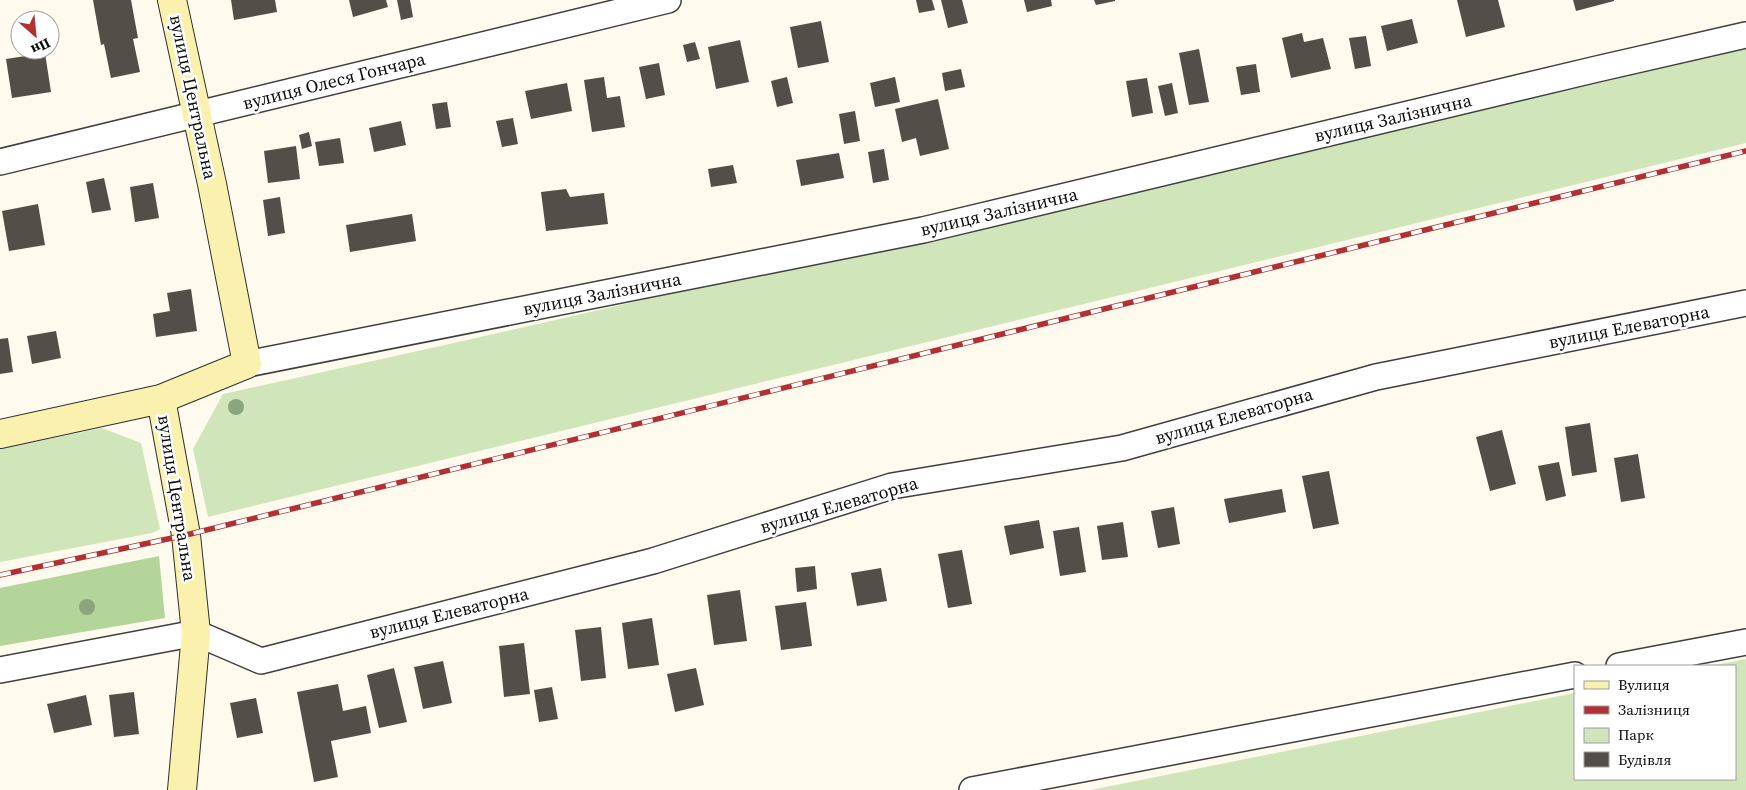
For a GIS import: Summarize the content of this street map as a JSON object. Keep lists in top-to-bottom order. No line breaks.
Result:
{"streets":{"main road":["вулиця Центральна"],"street":["вулиця Олеся Гончара","вулиця Залізнична","вулиця Елеваторна"]},"crossings":[["вулиця Олеся Гончара","вулиця Центральна"],["вулиця Центральна","вулиця Залізнична"],["вулиця Центральна","вулиця Елеваторна"]],"legend":["Вулиця","Залізниця","Парк","Будівля"],"north":"bottom right"}
